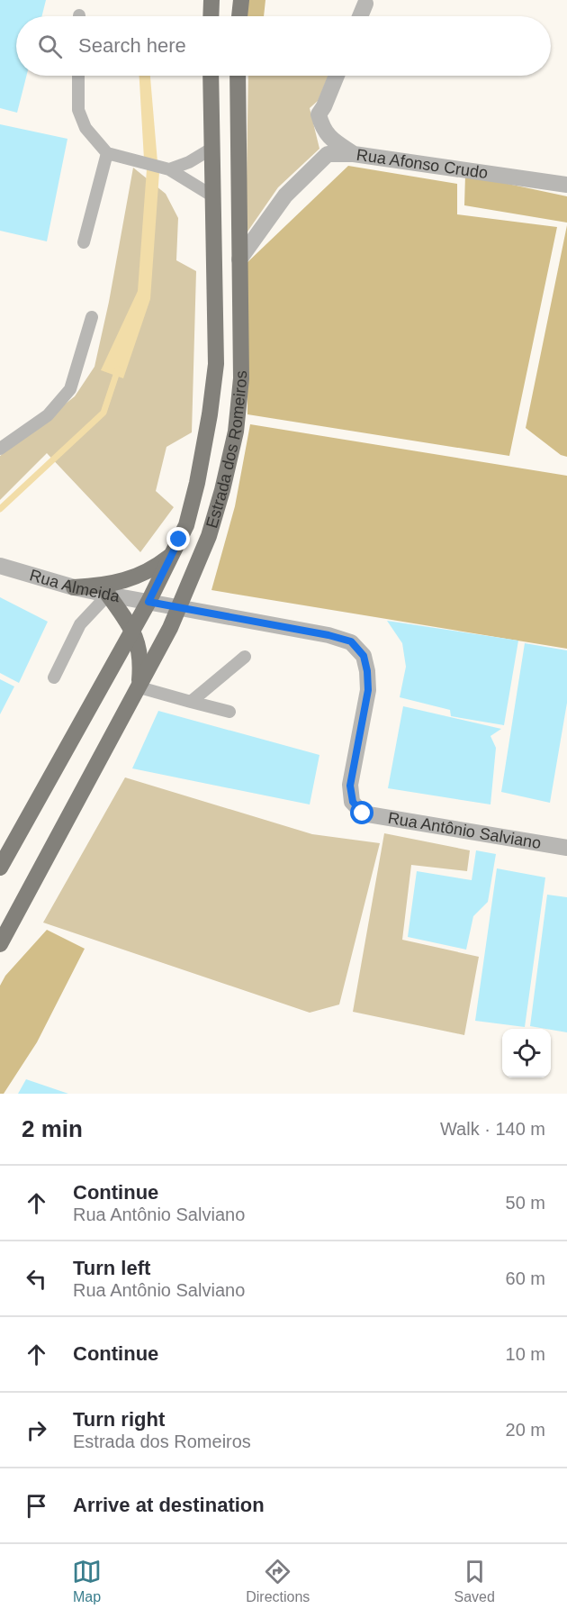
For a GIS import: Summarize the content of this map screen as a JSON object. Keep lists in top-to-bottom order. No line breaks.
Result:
{"streets":{"main road":["Estrada dos Romeiros"],"street":["Rua Afonso Crudo","Rua Almeida","Rua Antônio Salviano"]},"crossings":[["Estrada dos Romeiros","Rua Almeida"],["Estrada dos Romeiros","Rua Antônio Salviano"],["Rua Almeida","Rua Antônio Salviano"]],"page":{"search":"Search here","heading":["2 min","Walk · 140 m"],"list":[["Continue","Rua Antônio Salviano","50 m"],["Turn left","Rua Antônio Salviano","60 m"],["Continue","10 m"],["Turn right","Estrada dos Romeiros","20 m"],"Arrive at destination"],"nav":["Map","Directions","Saved"]}}
